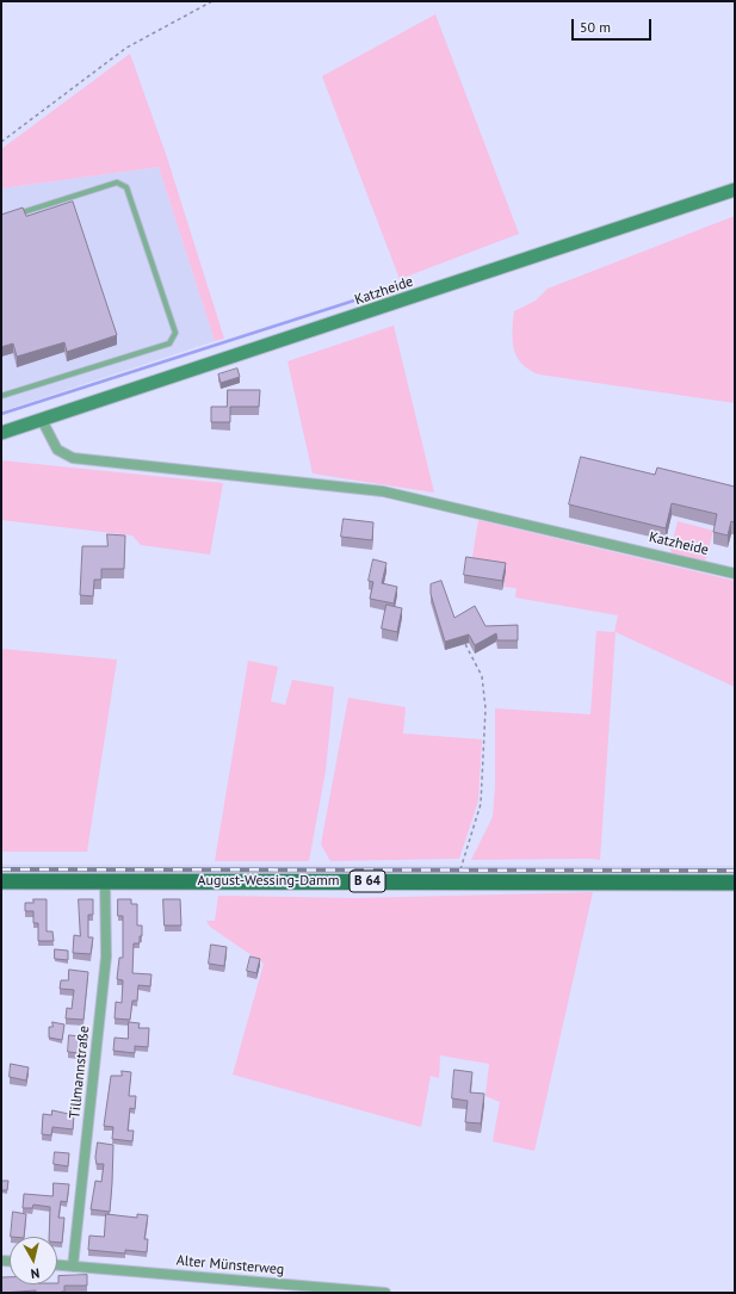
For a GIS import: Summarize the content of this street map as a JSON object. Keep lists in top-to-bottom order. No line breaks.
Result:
{"streets":{"main road":["August-Wessing-Damm","B 64"],"street":["Katzheide","Tillmannstraße","Alter Münsterweg"]},"crossings":[["August-Wessing-Damm","Tillmannstraße"],["Tillmannstraße","Alter Münsterweg"]],"scale_bar":"50 m","north":"bottom"}
